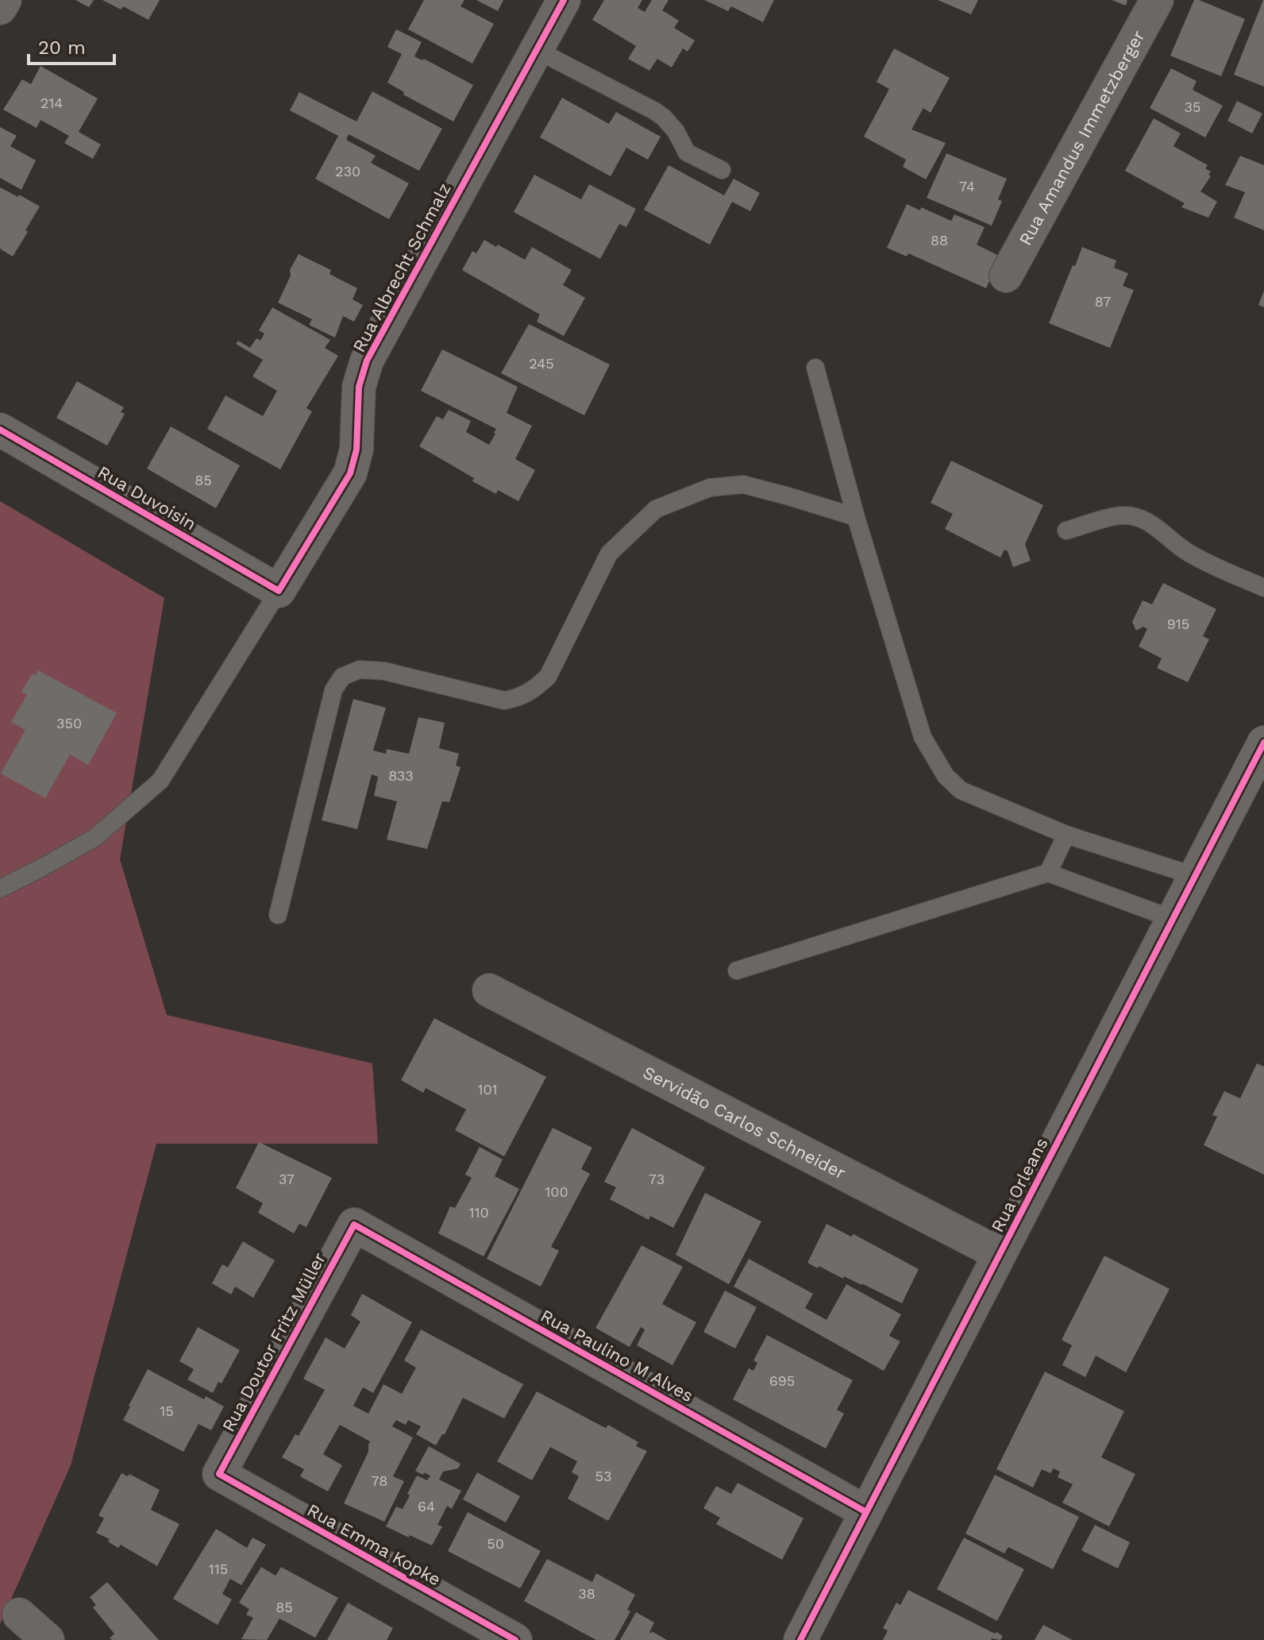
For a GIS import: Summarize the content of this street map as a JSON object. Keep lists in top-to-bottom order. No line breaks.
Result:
{"streets":{"street":["Rua Amandus Immetzberger","Rua Albrecht Schmalz","Rua Duvoisin","Servidão Carlos Schneider","Rua Orleans","Rua Doutor Fritz Müller","Rua Paulino M Alves","Rua Emma Kopke"]},"crossings":[["Rua Albrecht Schmalz","Rua Duvoisin"],["Servidão Carlos Schneider","Rua Orleans"],["Rua Orleans","Rua Paulino M Alves"],["Rua Doutor Fritz Müller","Rua Paulino M Alves"],["Rua Doutor Fritz Müller","Rua Emma Kopke"]],"house_numbers":["214","35","230","74","88","87","245","85","915","350","833","101","37","73","100","110","695","15","53","78","64","50","115","38","85"],"scale_bar":"20 m"}
